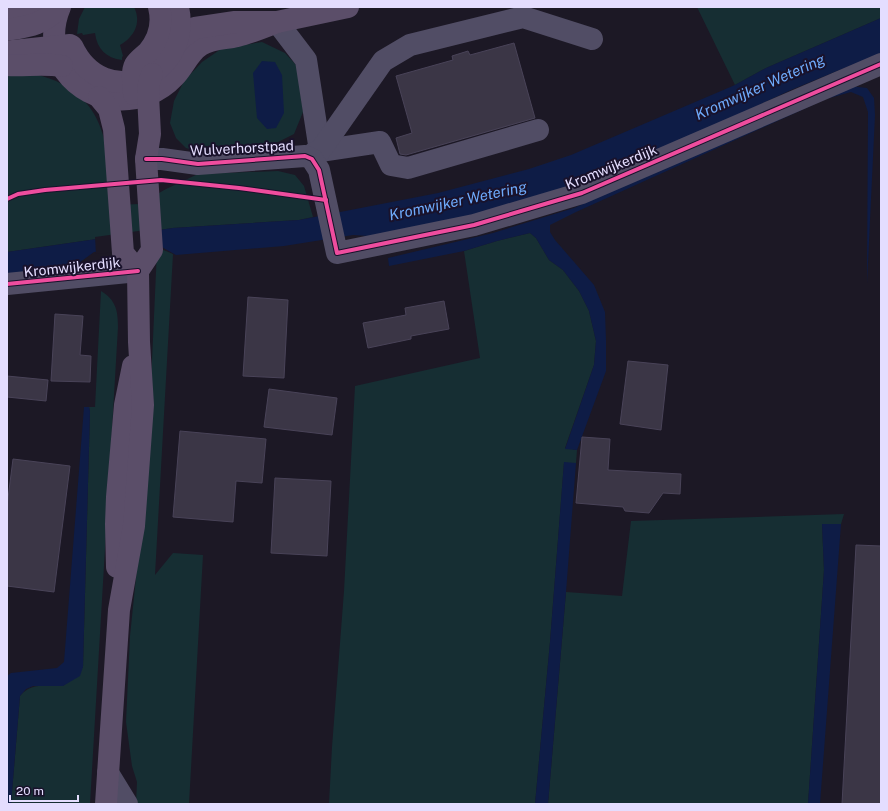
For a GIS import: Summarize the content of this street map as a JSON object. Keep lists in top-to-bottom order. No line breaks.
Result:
{"streets":{"street":["Wulverhorstpad","Kromwijkerdijk"]},"crossings":[["Wulverhorstpad","Kromwijkerdijk"]],"water":["Kromwijker Wetering"],"scale_bar":"20 m"}
